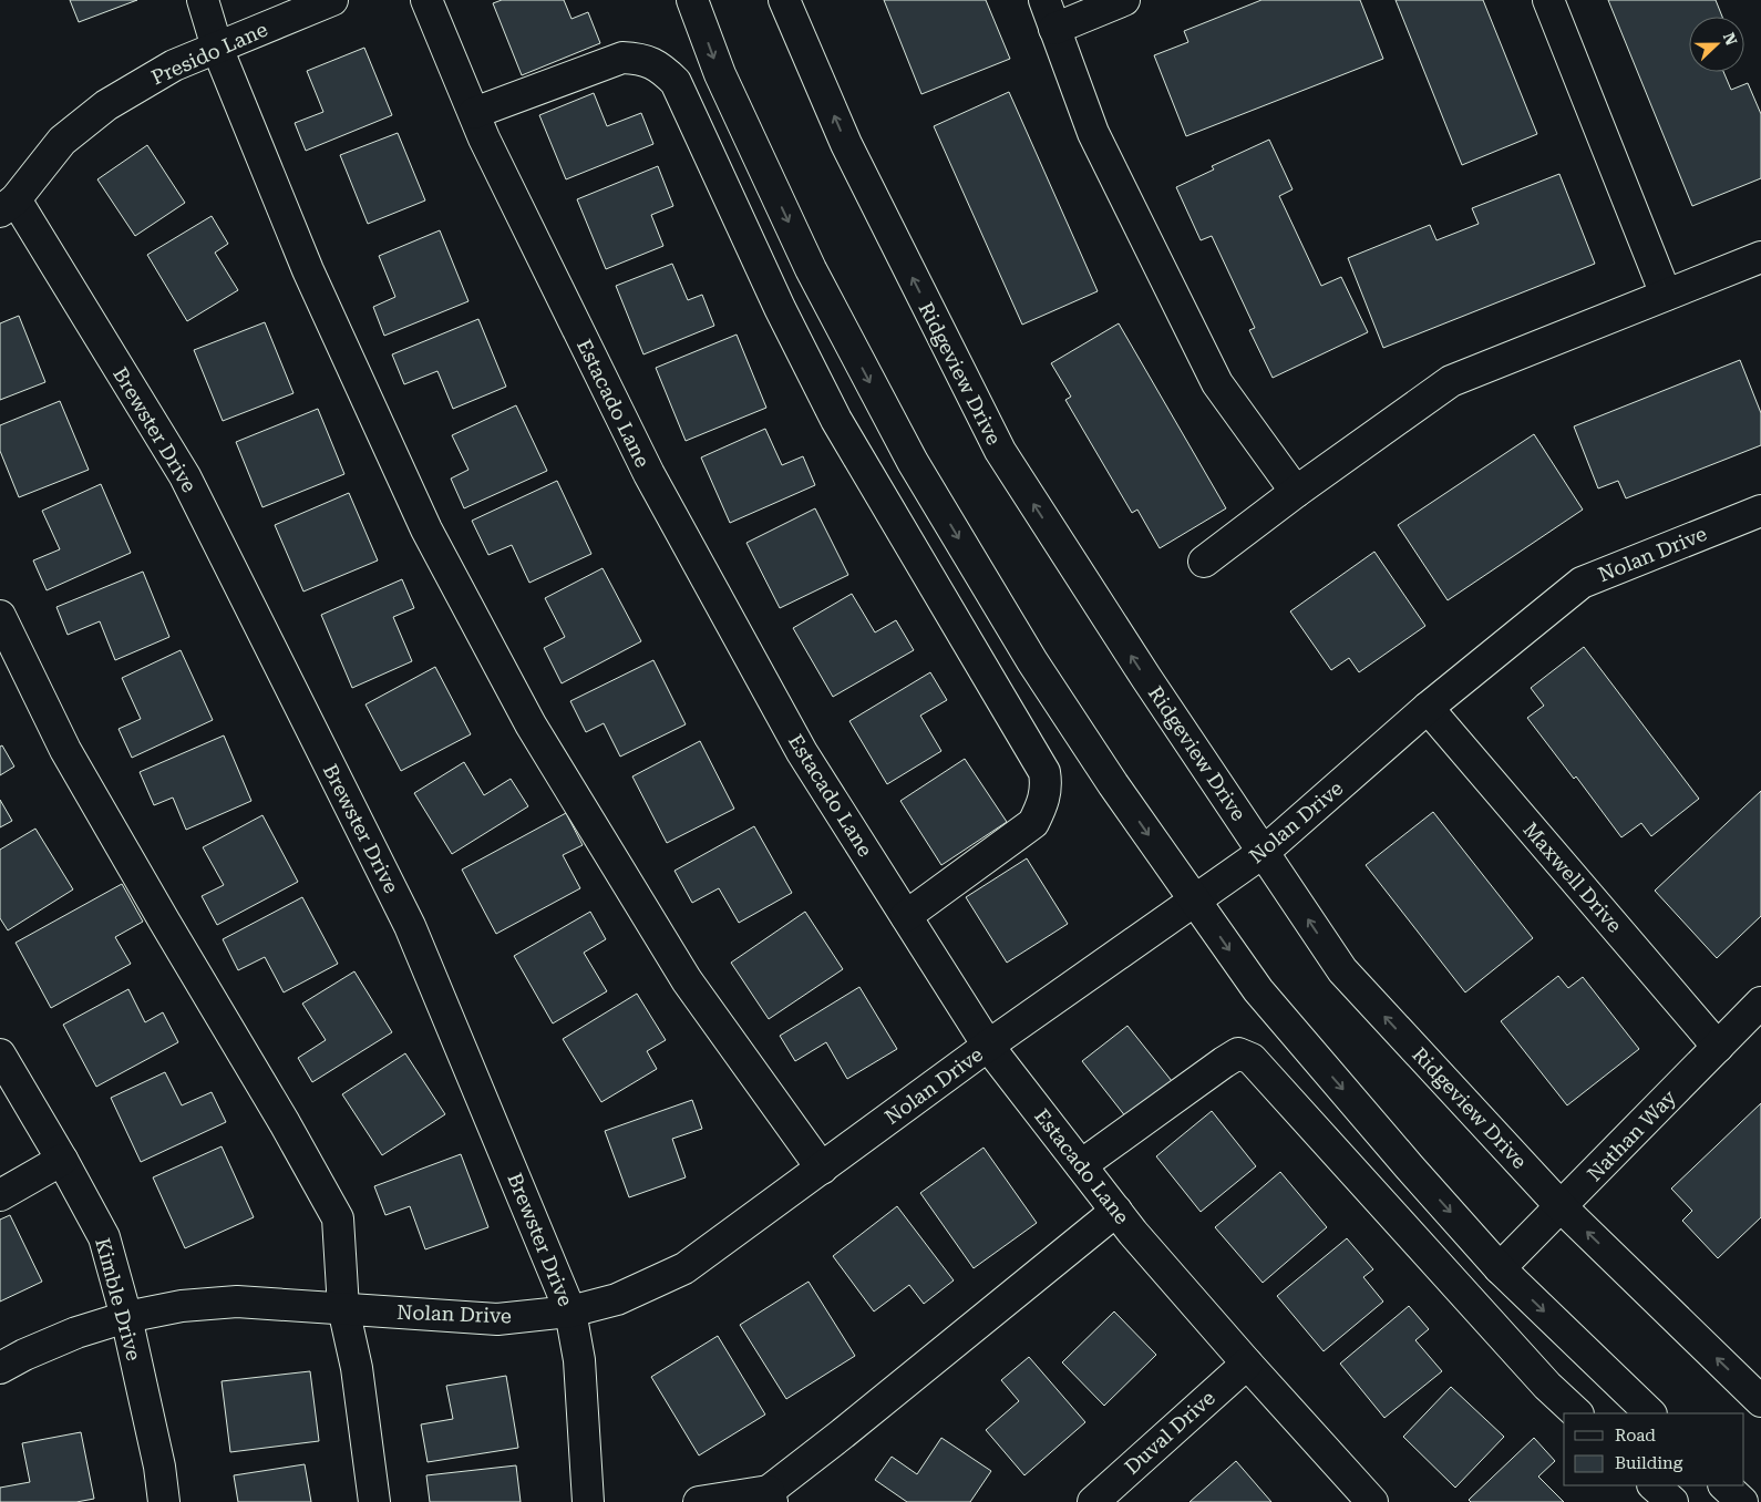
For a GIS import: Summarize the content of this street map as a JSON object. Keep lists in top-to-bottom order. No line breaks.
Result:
{"streets":{"street":["Presido Lane","Ridgeview Drive","Estacado Lane","Brewster Drive","Nolan Drive","Maxwell Drive","Nathan Way","Kimble Drive","Duval Drive"]},"crossings":[["Presido Lane","Brewster Drive"],["Ridgeview Drive","Nolan Drive"],["Ridgeview Drive","Nathan Way"],["Estacado Lane","Nolan Drive"],["Estacado Lane","Duval Drive"],["Brewster Drive","Nolan Drive"],["Nolan Drive","Maxwell Drive"],["Nolan Drive","Kimble Drive"],["Maxwell Drive","Nathan Way"]],"legend":["Road","Building"],"north":"right"}
